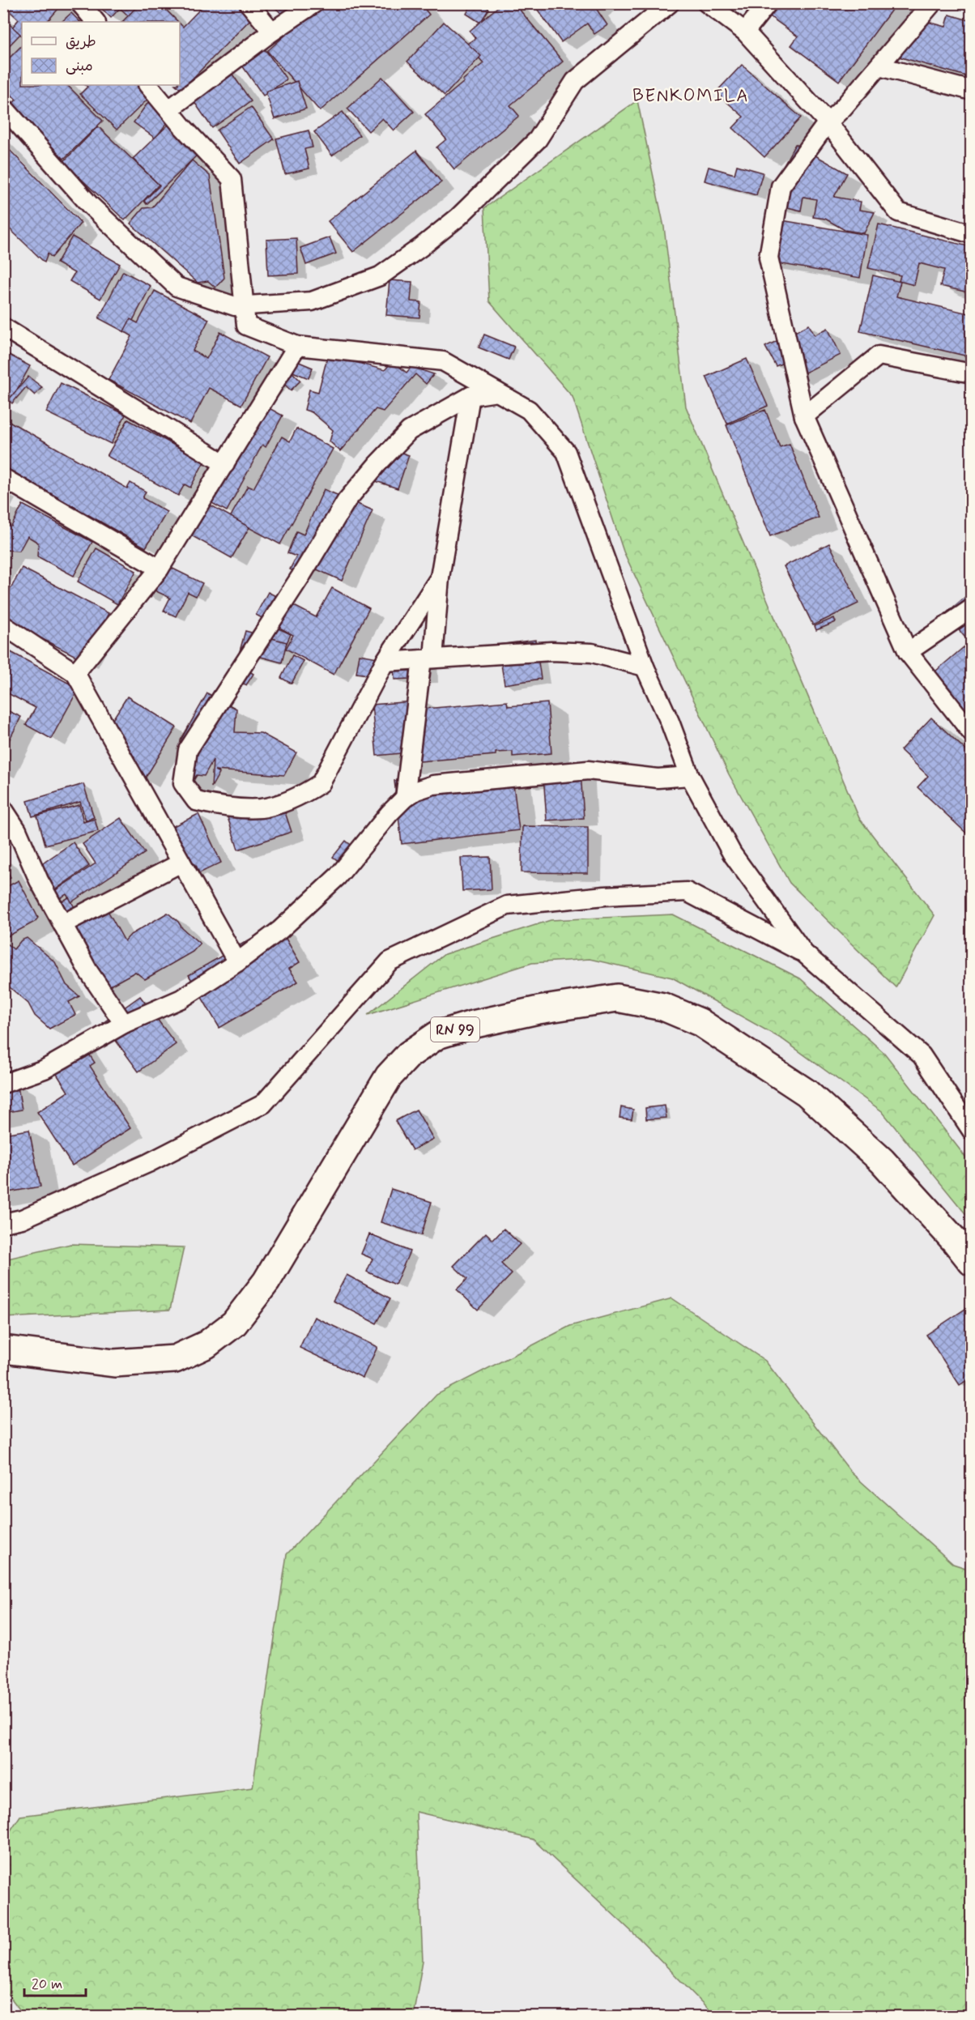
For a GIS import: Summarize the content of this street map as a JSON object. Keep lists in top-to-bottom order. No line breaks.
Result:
{"streets":{"main road":["RN 99"]},"districts":["BENKOMILA"],"legend":["طريق","مبنى"],"scale_bar":"20 m"}
